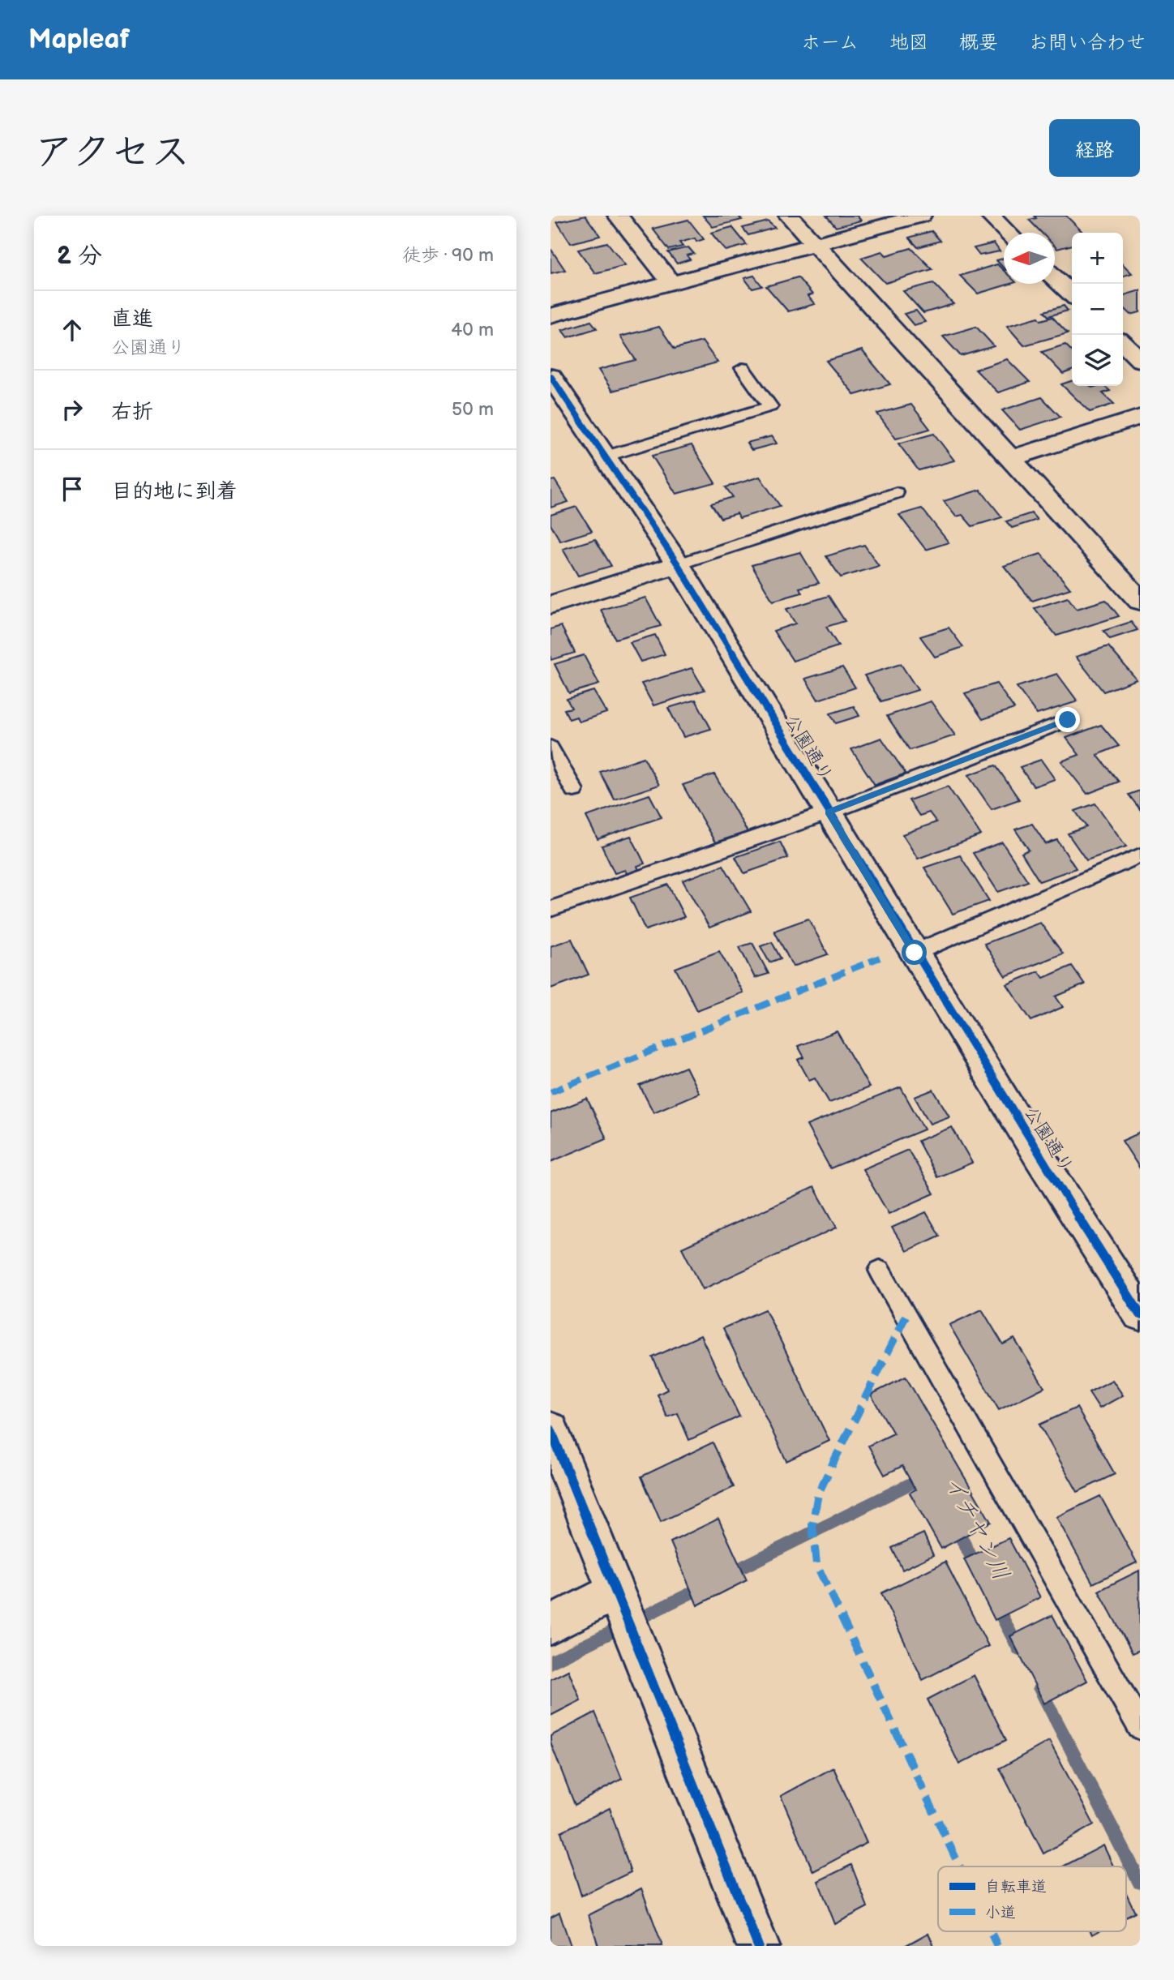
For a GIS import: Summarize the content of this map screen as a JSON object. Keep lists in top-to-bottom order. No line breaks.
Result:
{"streets":{"street":["公園通り"]},"water":["イチヤン川"],"legend":["自転車道","小道"],"north":"left","page":{"header":"Mapleaf","nav":["ホーム","地図","概要","お問い合わせ"],"title":"アクセス","buttons":"経路","heading":["2 分","徒歩 · 90 m"],"map_buttons":["+","−"],"list":[["直進","公園通り","40 m"],["右折","50 m"],"目的地に到着"]}}
